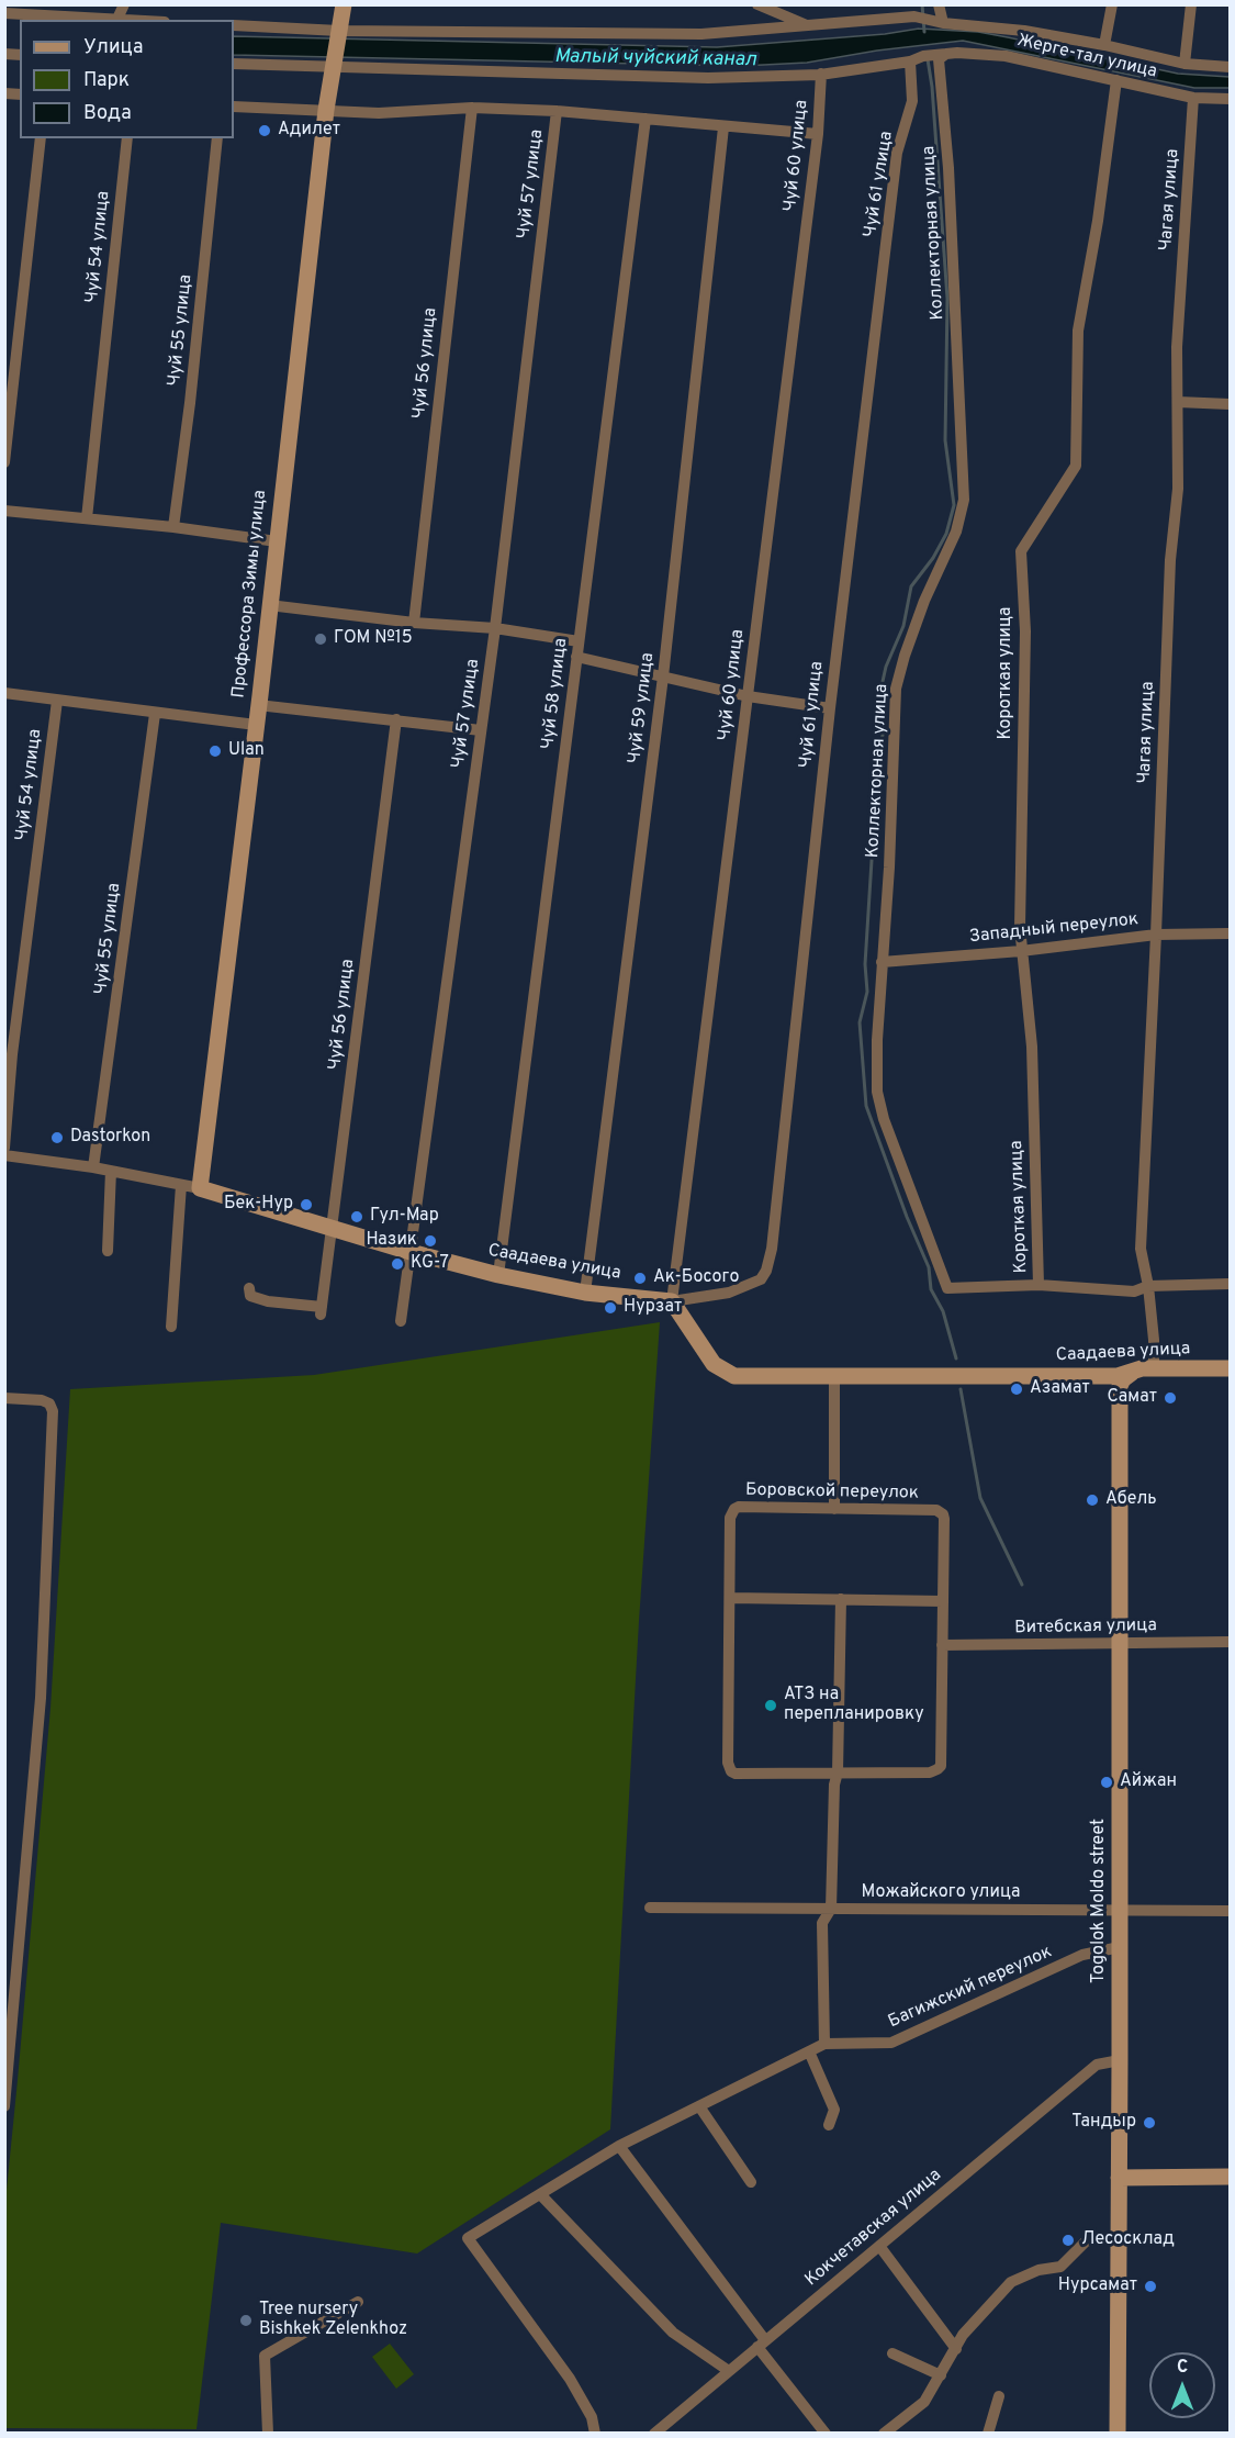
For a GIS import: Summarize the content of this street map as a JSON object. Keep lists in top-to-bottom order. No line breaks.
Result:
{"streets":{"street":["Жерге-тал улица","Чуй 60 улица","Чуй 57 улица","Чуй 61 улица","Чагая улица","Коллекторная улица","Чуй 54 улица","Чуй 55 улица","Чуй 56 улица","Профессора Зимы улица","Короткая улица","Чуй 58 улица","Чуй 59 улица","Западный переулок","Саадаева улица","Боровской переулок","Витебская улица","Можайского улица","Togolok Moldo street","Багижский переулок","Кокчетавская улица"]},"crossings":[["Жерге-тал улица","Чуй 61 улица"],["Жерге-тал улица","Чагая улица"],["Жерге-тал улица","Коллекторная улица"],["Жерге-тал улица","Короткая улица"],["Чуй 60 улица","Чуй 61 улица"],["Чуй 60 улица","Саадаева улица"],["Чуй 57 улица","Саадаева улица"],["Чуй 61 улица","Саадаева улица"],["Чагая улица","Западный переулок"],["Чагая улица","Саадаева улица"],["Коллекторная улица","Короткая улица"],["Коллекторная улица","Западный переулок"],["Чуй 55 улица","Саадаева улица"],["Чуй 56 улица","Саадаева улица"],["Профессора Зимы улица","Саадаева улица"],["Короткая улица","Западный переулок"],["Чуй 58 улица","Саадаева улица"],["Чуй 59 улица","Саадаева улица"],["Саадаева улица","Togolok Moldo street"],["Боровской переулок","Витебская улица"],["Витебская улица","Togolok Moldo street"],["Можайского улица","Togolok Moldo street"],["Togolok Moldo street","Багижский переулок"],["Togolok Moldo street","Кокчетавская улица"]],"water":["Малый чуйский канал"],"places":["Адилет","ГОМ №15","Ulan","Dastorkon","Бек-Нур","Гул-Мар","Назик","KG-7","Ак-Босого","Нурзат","Азамат","Самат","Абель","АТЗ на перепланировку","Айжан","Тандыр","Лесосклад","Нурсамат","Tree nursery Bishkek Zelenkhoz"],"legend":["Улица","Парк","Вода"],"north":"top"}
